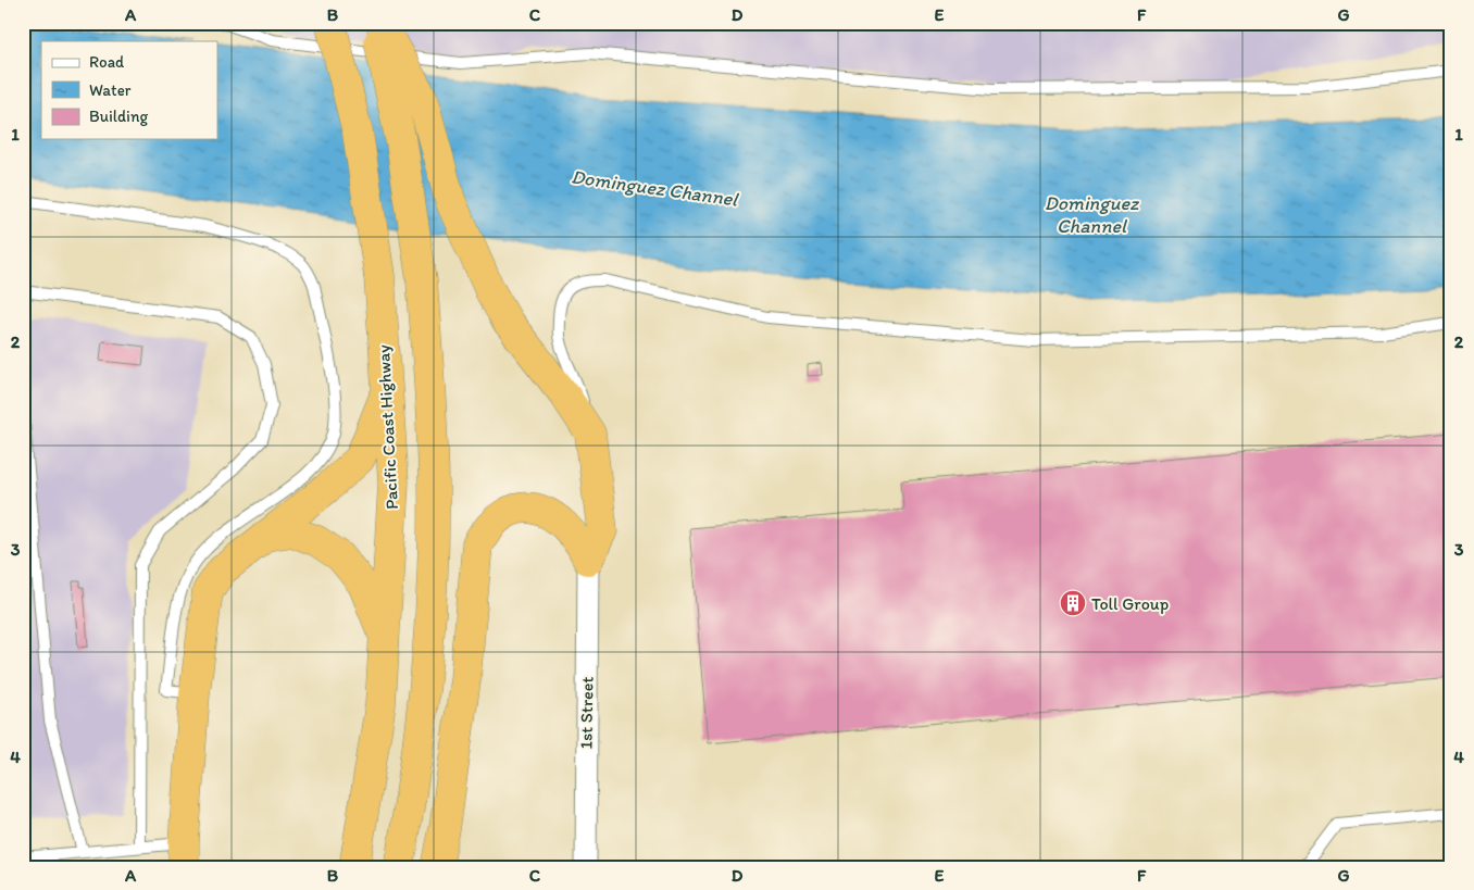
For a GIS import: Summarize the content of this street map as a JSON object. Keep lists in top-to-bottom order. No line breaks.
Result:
{"streets":{"highway":["Pacific Coast Highway"],"street":["1st Street"]},"water":["Dominguez Channel"],"places":{"building":["Toll Group"]},"legend":["Road","Water","Building"],"grid":{"columns":["A","B","C","D","E","F","G"],"rows":["1","2","3","4"]}}
